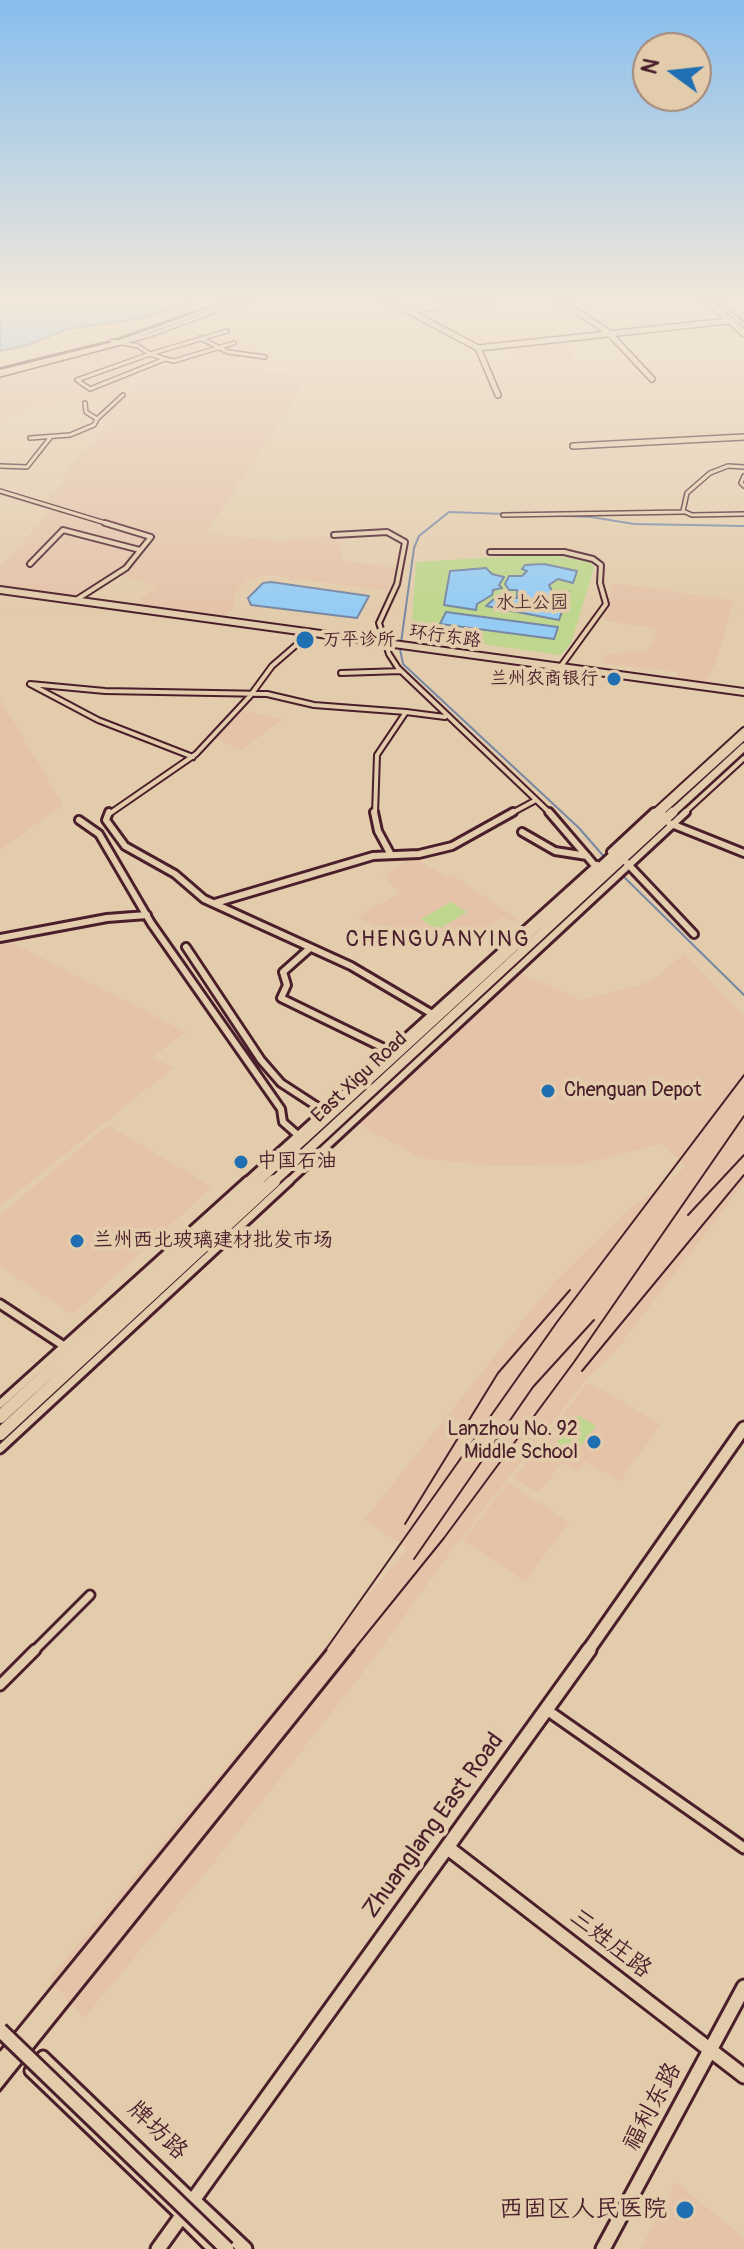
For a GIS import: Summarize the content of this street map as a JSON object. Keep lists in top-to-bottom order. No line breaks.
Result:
{"streets":{"main road":["East Xigu Road"],"street":["环行东路","Zhuanglang East Road","三姓庄路","福利东路","牌坊路"]},"crossings":[["Zhuanglang East Road","三姓庄路"],["三姓庄路","福利东路"]],"districts":["CHENGUANYING"],"parks":["水上公园"],"places":["万平诊所","兰州农商银行","Chenguan Depot","中国石油","兰州西北玻璃建材批发市场","Lanzhou No. 92 Middle School","西固区人民医院"],"north":"left"}
